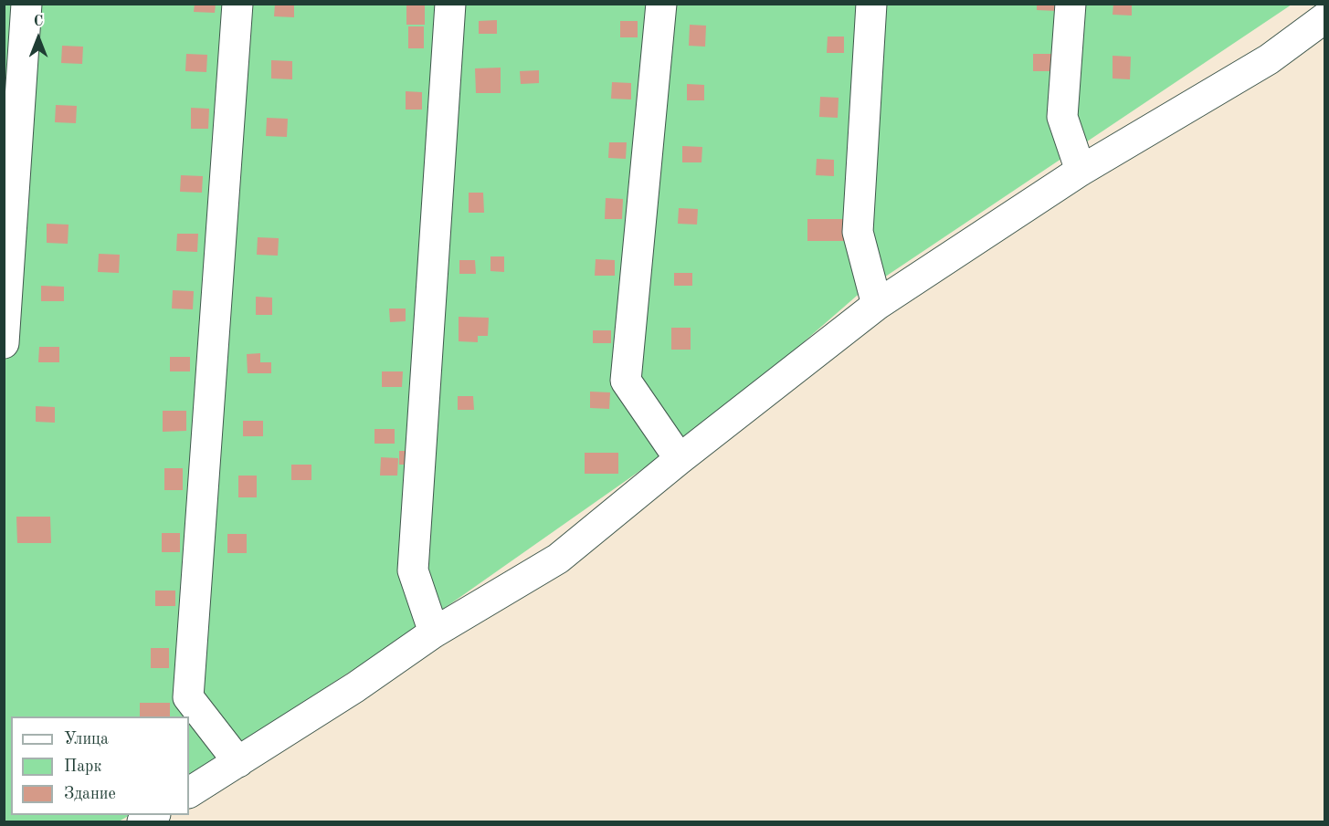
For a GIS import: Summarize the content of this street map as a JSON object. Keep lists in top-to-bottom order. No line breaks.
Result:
{"legend":["Улица","Парк","Здание"],"north":"top"}
